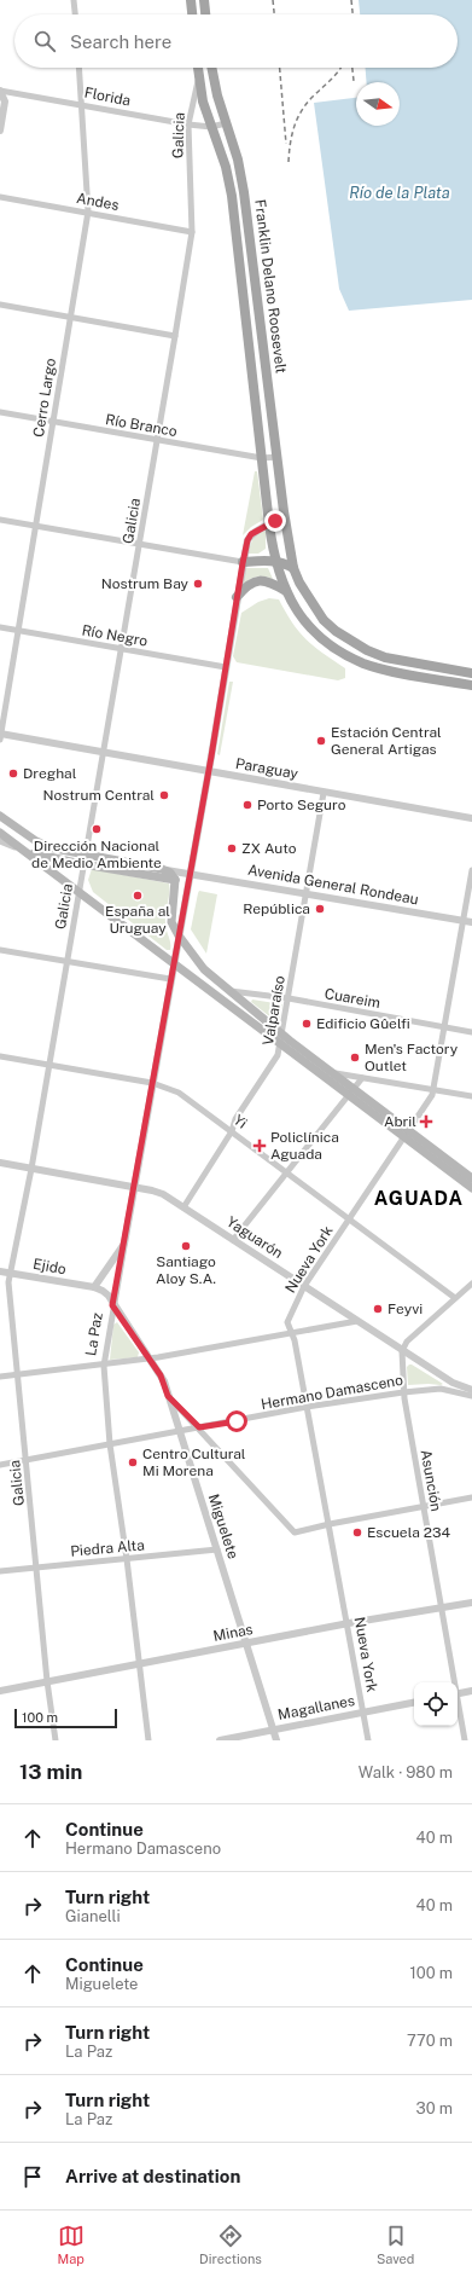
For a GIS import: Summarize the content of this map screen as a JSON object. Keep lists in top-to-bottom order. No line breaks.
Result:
{"streets":{"main road":["Franklin Delano Roosevelt","Avenida General Rondeau"],"street":["Florida","Galicia","Andes","Cerro Largo","Río Branco","Río Negro","Paraguay","Cuareim","Valparaíso","Yi","Yaguarón","Nueva York","Ejido","La Paz","Hermano Damasceno","Asunción","Miguelete","Piedra Alta","Minas","Magallanes"]},"crossings":[["Florida","Galicia"],["Florida","Franklin Delano Roosevelt"],["Florida","Cerro Largo"],["Galicia","Andes"],["Galicia","Franklin Delano Roosevelt"],["Galicia","Río Branco"],["Galicia","Río Negro"],["Galicia","Paraguay"],["Galicia","Avenida General Rondeau"],["Galicia","Yi"],["Galicia","Yaguarón"],["Galicia","Ejido"],["Galicia","Hermano Damasceno"],["Galicia","Piedra Alta"],["Galicia","Minas"],["Andes","Cerro Largo"],["Franklin Delano Roosevelt","Río Branco"],["Franklin Delano Roosevelt","La Paz"],["Cerro Largo","Río Branco"],["Cerro Largo","Río Negro"],["Cerro Largo","Paraguay"],["Río Negro","La Paz"],["Paraguay","Valparaíso"],["Paraguay","La Paz"],["Avenida General Rondeau","Valparaíso"],["Avenida General Rondeau","Nueva York"],["Avenida General Rondeau","La Paz"],["Cuareim","Valparaíso"],["Cuareim","Nueva York"],["Valparaíso","Yi"],["Valparaíso","Yaguarón"],["Yi","Nueva York"],["Yi","La Paz"],["Yaguarón","Nueva York"],["Yaguarón","La Paz"],["Yaguarón","Asunción"],["Nueva York","Hermano Damasceno"],["Nueva York","Minas"],["Nueva York","Magallanes"],["La Paz","Hermano Damasceno"],["La Paz","Miguelete"],["La Paz","Piedra Alta"],["La Paz","Minas"],["Hermano Damasceno","Asunción"],["Hermano Damasceno","Miguelete"],["Asunción","Minas"],["Miguelete","Piedra Alta"],["Miguelete","Minas"],["Miguelete","Magallanes"]],"districts":["AGUADA"],"water":["Río de la Plata"],"places":{"other":["Nostrum Bay","Estación Central General Artigas","Dreghal","Nostrum Central","Porto Seguro","Dirección Nacional de Medio Ambiente","ZX Auto","España al Uruguay","República","Edificio Gûelfi","Men's Factory Outlet","Santiago Aloy S.A.","Feyvi","Centro Cultural Mi Morena","Escuela 234"],"health":["Abril","Policlínica Aguada"]},"scale_bar":"100 m","north":"right","page":{"search":"Search here","scale":"100 m","heading":["13 min","Walk · 980 m"],"list":[["Continue","Hermano Damasceno","40 m"],["Turn right","Gianelli","40 m"],["Continue","Miguelete","100 m"],["Turn right","La Paz","770 m"],["Turn right","La Paz","30 m"],"Arrive at destination"],"nav":["Map","Directions","Saved"]}}
